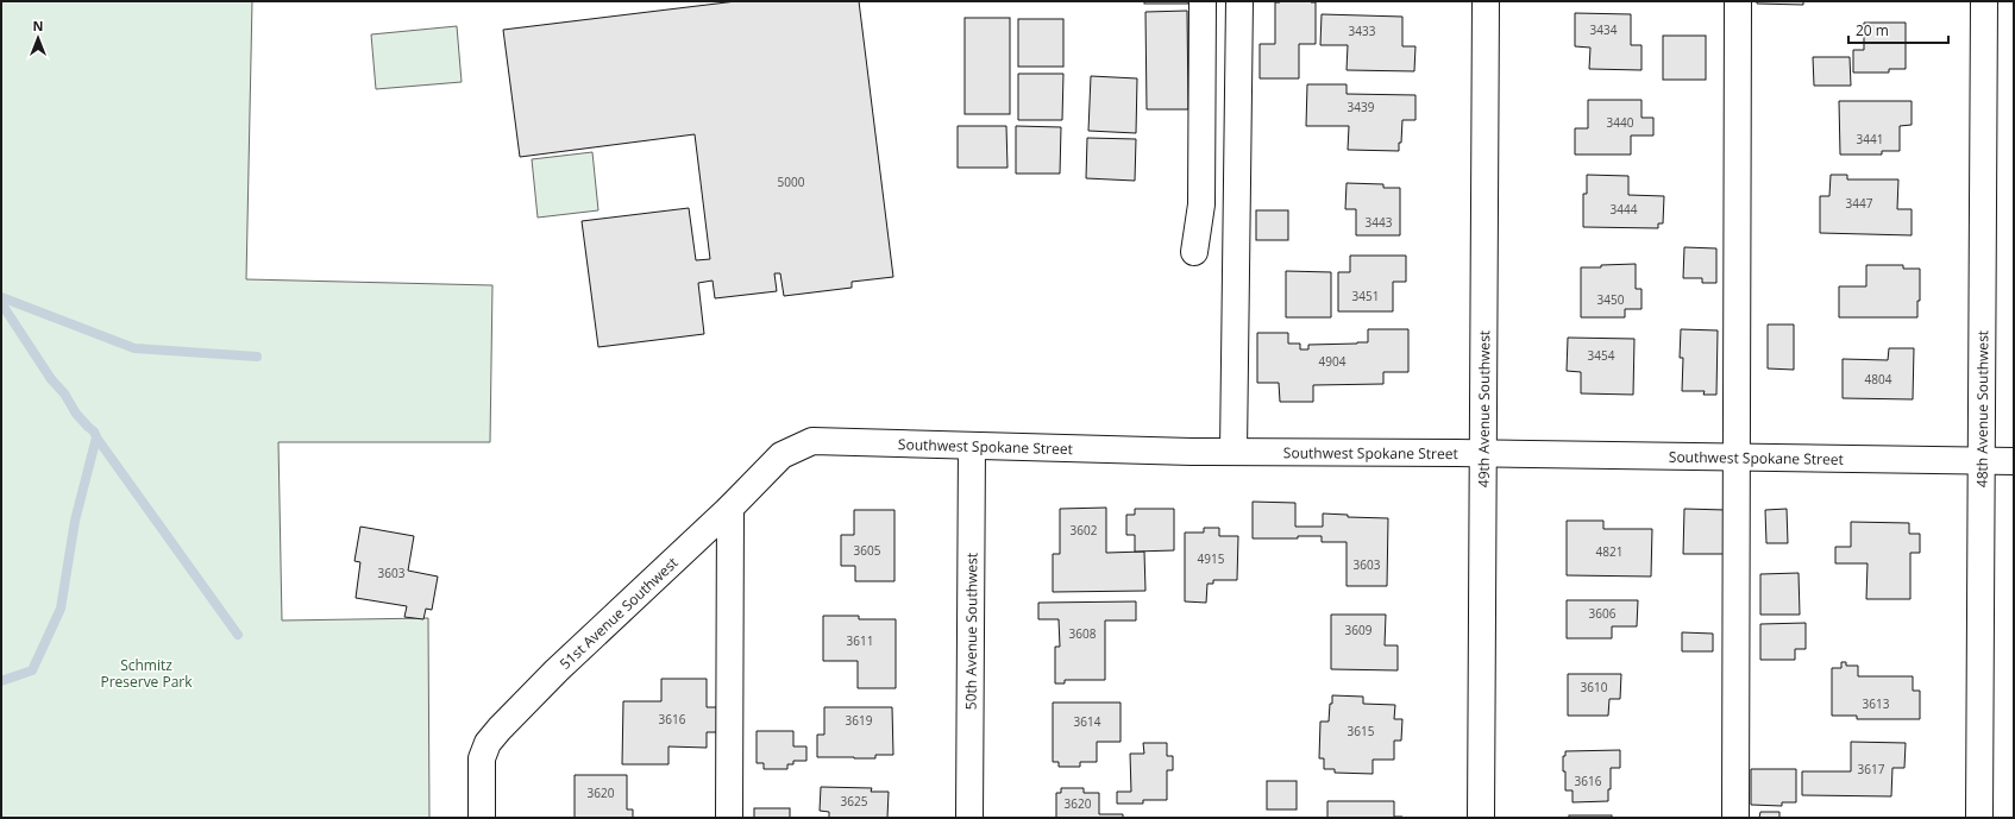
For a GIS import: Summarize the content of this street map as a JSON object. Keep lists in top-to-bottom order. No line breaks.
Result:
{"streets":{"street":["49th Avenue Southwest","48th Avenue Southwest","Southwest Spokane Street","51st Avenue Southwest","50th Avenue Southwest"]},"crossings":[["49th Avenue Southwest","Southwest Spokane Street"],["48th Avenue Southwest","Southwest Spokane Street"],["Southwest Spokane Street","51st Avenue Southwest"],["Southwest Spokane Street","50th Avenue Southwest"]],"parks":["Schmitz Preserve Park"],"house_numbers":["3434","3433","3439","3440","3441","5000","3447","3444","3443","3451","3450","3454","4904","4804","3602","3605","4821","4915","3603","3603","3606","3609","3608","3611","3610","3613","3616","3619","3614","3615","3617","3616","3620","3625","3620"],"scale_bar":"20 m","north":"top"}
